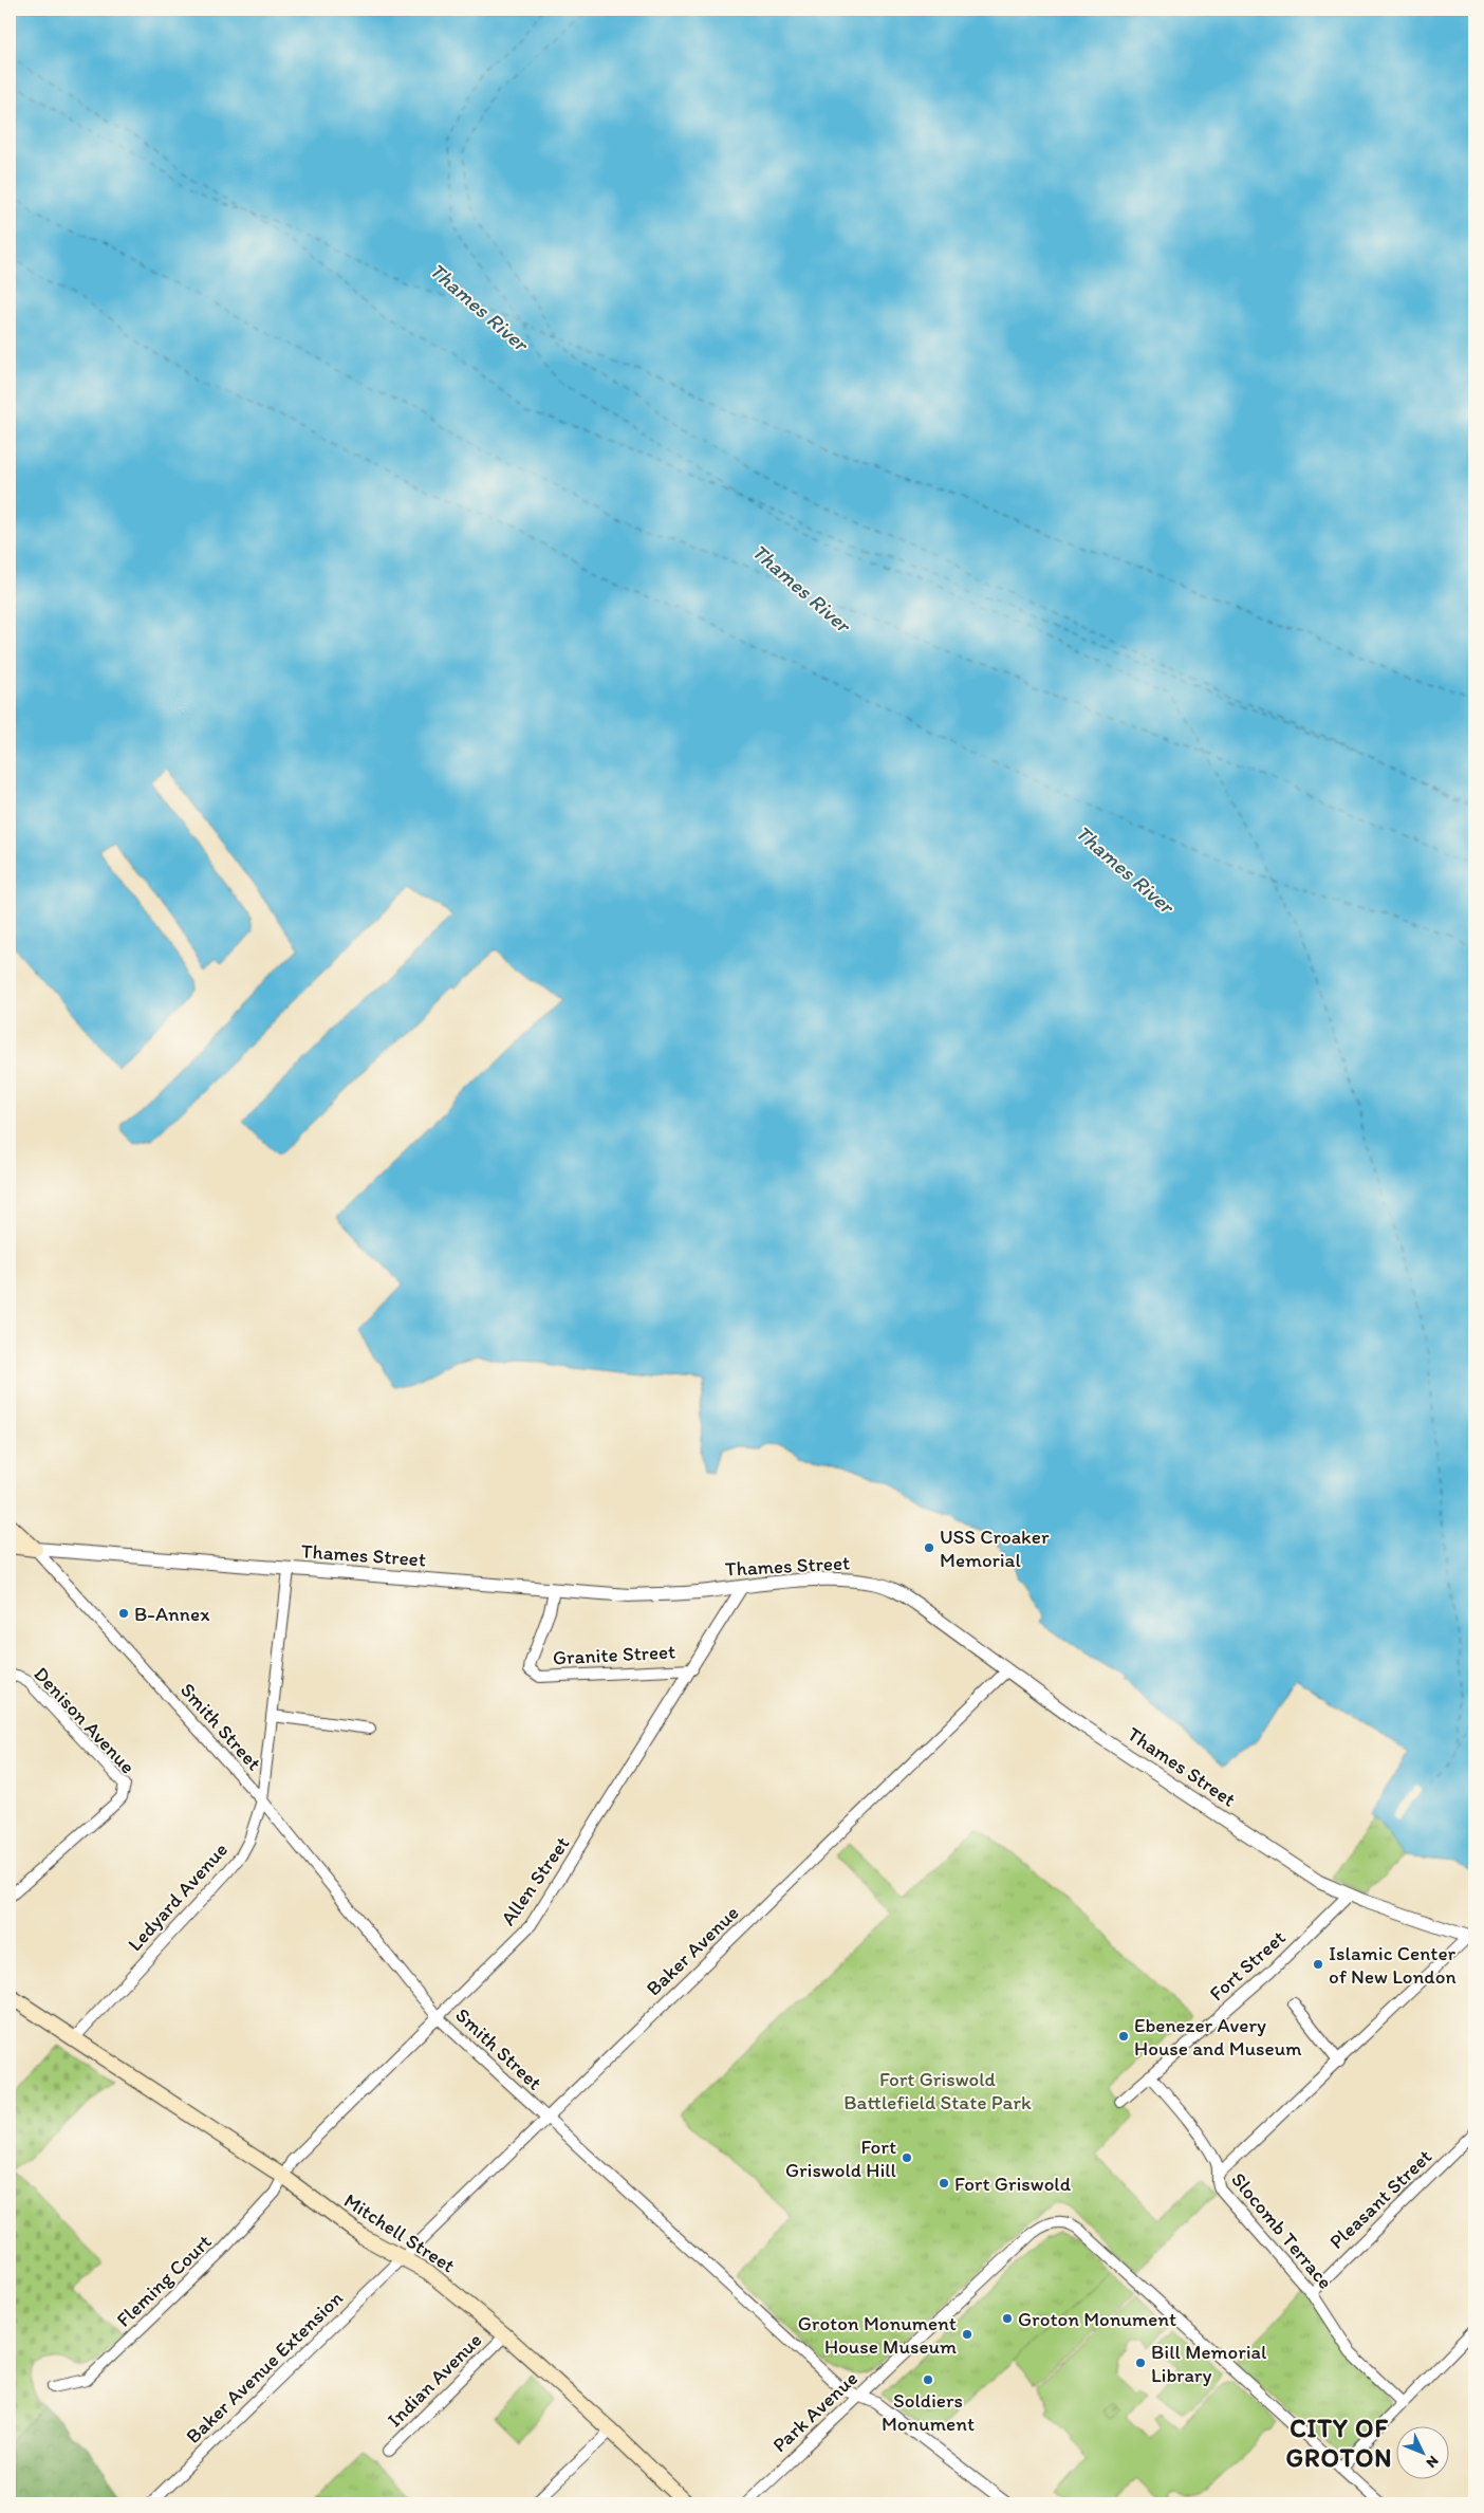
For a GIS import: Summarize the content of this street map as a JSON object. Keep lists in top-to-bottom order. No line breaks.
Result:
{"streets":{"main road":["Mitchell Street"],"street":["Thames Street","Granite Street","Denison Avenue","Smith Street","Allen Street","Ledyard Avenue","Baker Avenue","Fort Street","Pleasant Street","Slocomb Terrace","Fleming Court","Baker Avenue Extension","Indian Avenue","Park Avenue"]},"crossings":[["Thames Street","Granite Street"],["Thames Street","Smith Street"],["Thames Street","Allen Street"],["Thames Street","Ledyard Avenue"],["Thames Street","Baker Avenue"],["Thames Street","Fort Street"],["Granite Street","Allen Street"],["Smith Street","Allen Street"],["Smith Street","Ledyard Avenue"],["Smith Street","Baker Avenue"],["Smith Street","Park Avenue"],["Allen Street","Mitchell Street"],["Allen Street","Fleming Court"],["Ledyard Avenue","Mitchell Street"],["Baker Avenue","Mitchell Street"],["Baker Avenue","Baker Avenue Extension"],["Fort Street","Slocomb Terrace"],["Pleasant Street","Slocomb Terrace"],["Mitchell Street","Fleming Court"],["Mitchell Street","Baker Avenue Extension"],["Mitchell Street","Indian Avenue"]],"districts":["CITY OF GROTON"],"water":["Thames River"],"parks":["Fort Griswold Battlefield State Park"],"places":["USS Croaker Memorial","B-Annex","Islamic Center of New London","Ebenezer Avery House and Museum","Fort Griswold Hill","Fort Griswold","Groton Monument","Groton Monument House Museum","Bill Memorial Library","Soldiers Monument"],"north":"bottom right"}
